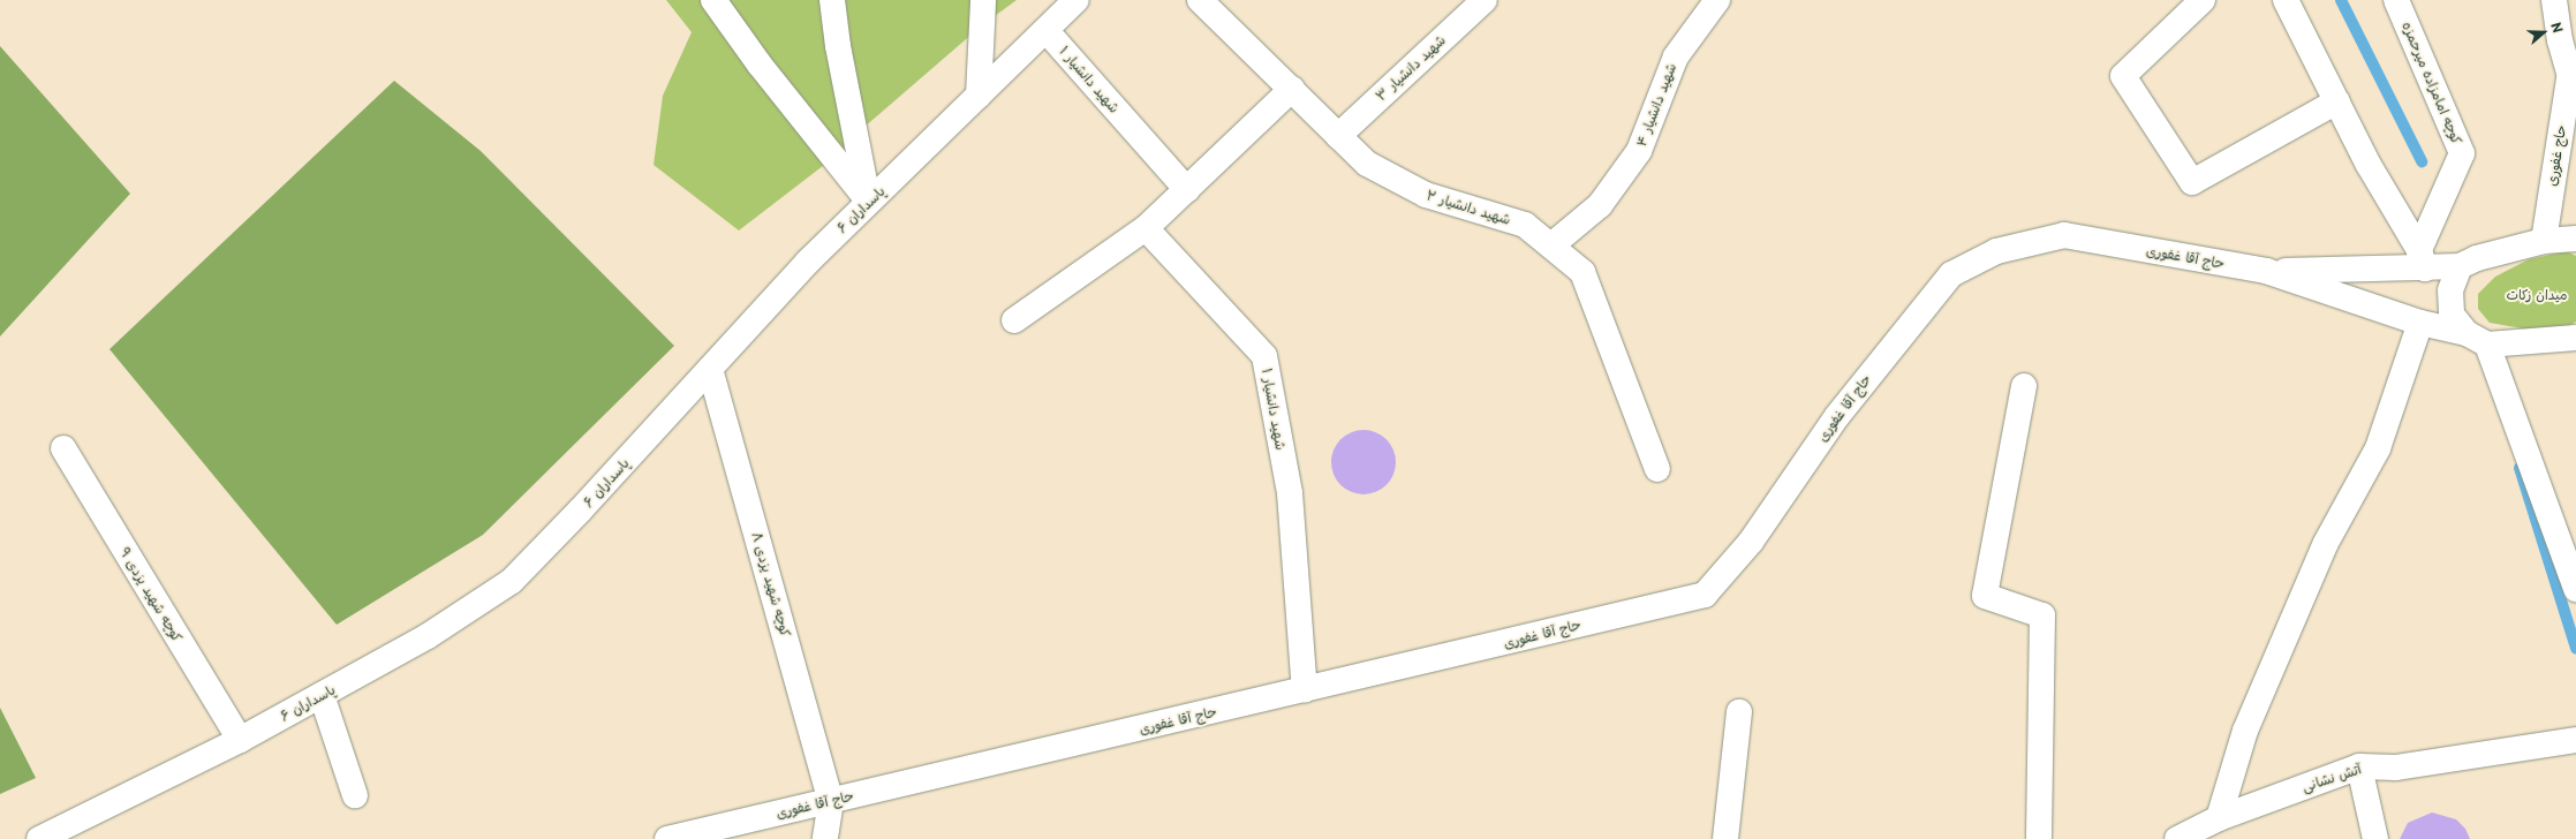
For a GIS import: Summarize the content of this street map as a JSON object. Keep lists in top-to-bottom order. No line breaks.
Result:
{"streets":{"street":["شهید دانشیار ۳","شهید دانشیار ۱","کوچه امامزاده میرحمزه","شهید دانشیار ۴","حاج غفوری","شهید دانشیار ۲","پاسداران ۶","حاج آقا غفوری","کوچه شهید یزدی ۸","کوچه شهید یزدی ۹","آتش نشانی"]},"crossings":[["شهید دانشیار ۳","شهید دانشیار ۲"],["شهید دانشیار ۱","پاسداران ۶"],["شهید دانشیار ۱","حاج آقا غفوری"],["کوچه امامزاده میرحمزه","حاج آقا غفوری"],["شهید دانشیار ۴","شهید دانشیار ۲"],["پاسداران ۶","کوچه شهید یزدی ۸"],["پاسداران ۶","کوچه شهید یزدی ۹"],["حاج آقا غفوری","کوچه شهید یزدی ۸"]],"parks":["میدان زکات"],"north":"right"}
